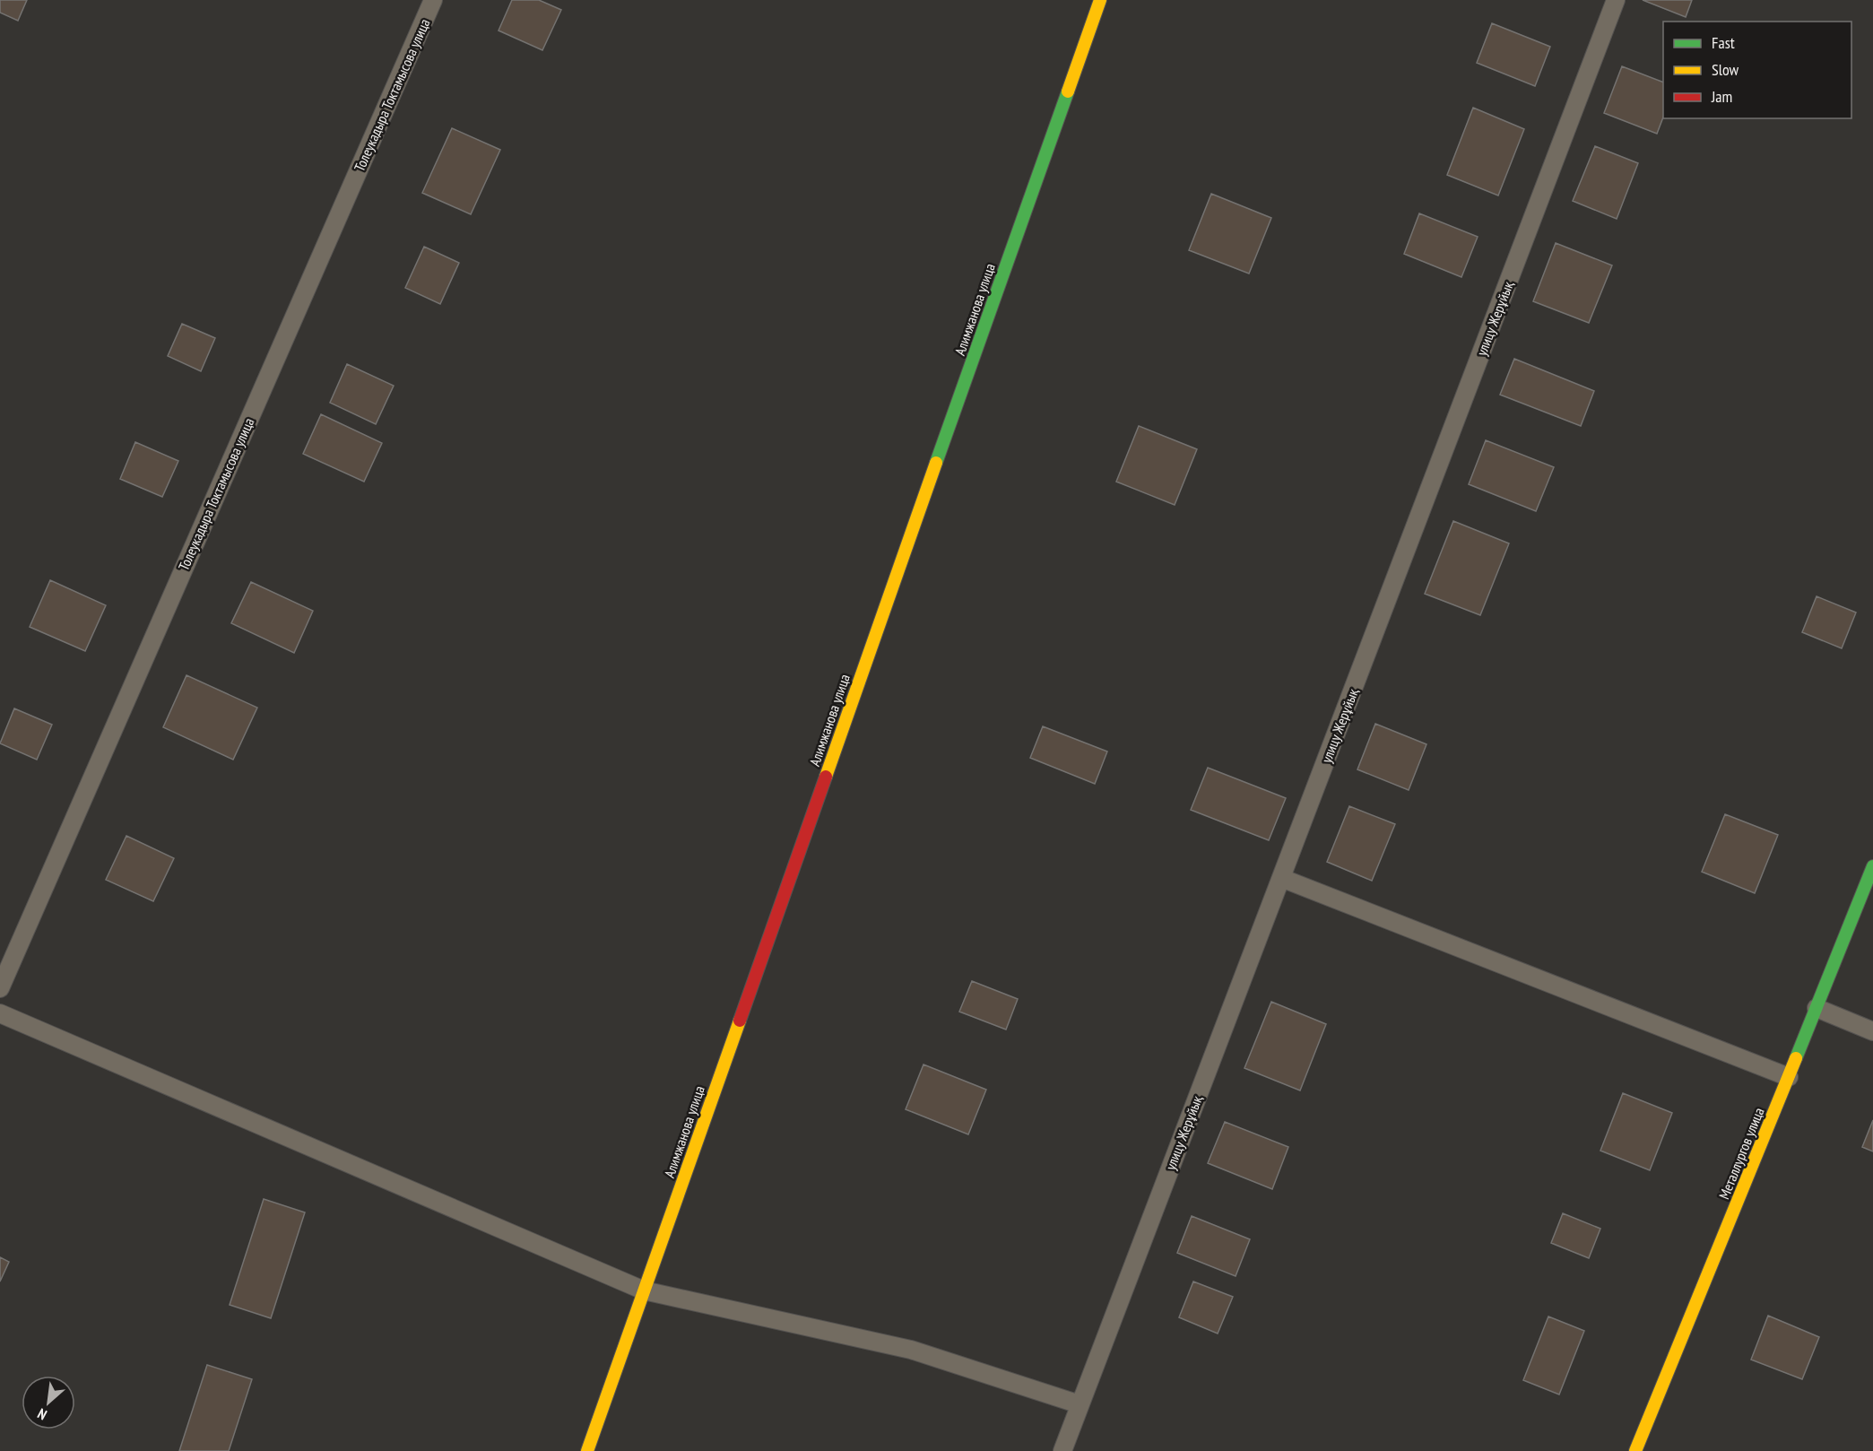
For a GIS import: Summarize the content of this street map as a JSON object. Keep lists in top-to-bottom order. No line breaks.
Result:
{"streets":{"street":["Алимжанова улица","Металлургов улица"],"lane":["Толеукадыра Токтамысова улица","улицу Жерұйық"]},"legend":["Fast","Slow","Jam"],"north":"bottom left"}
